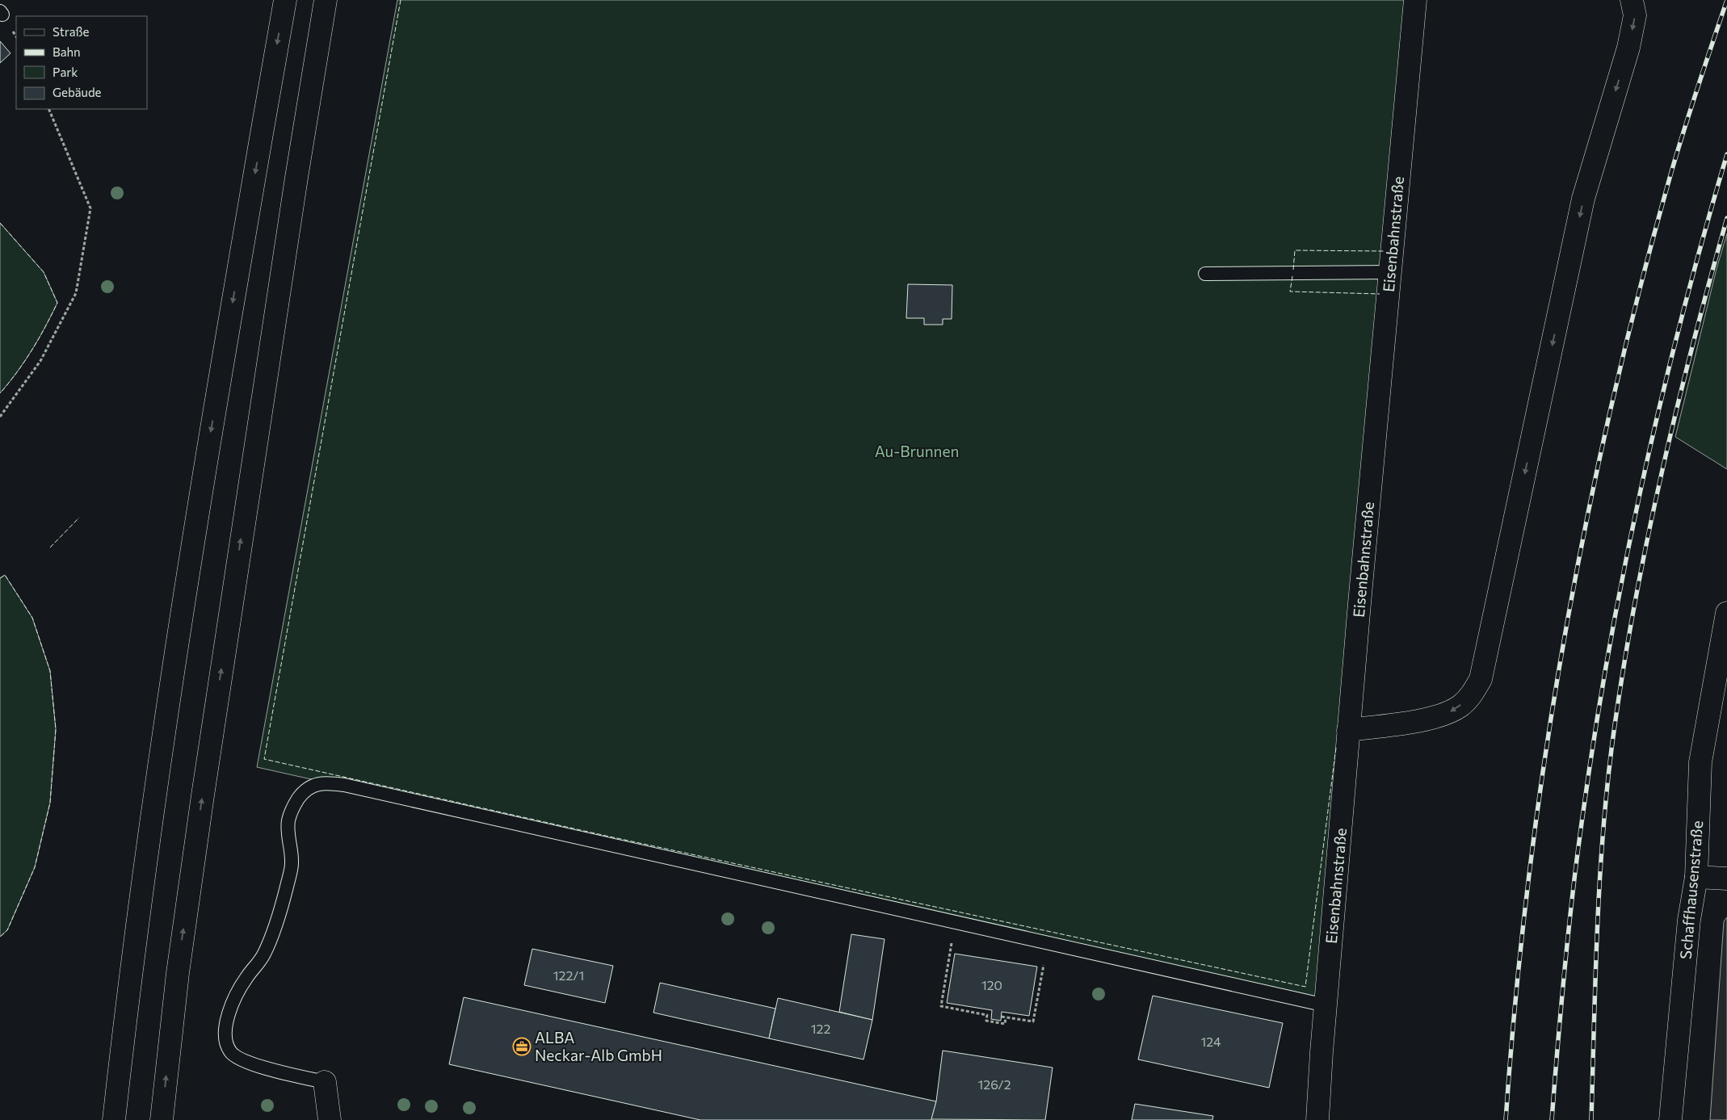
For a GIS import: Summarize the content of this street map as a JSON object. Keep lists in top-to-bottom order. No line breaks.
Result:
{"streets":{"main road":["Eisenbahnstraße","Schaffhausenstraße"]},"parks":["Au-Brunnen"],"places":{"office":["ALBA Neckar-Alb GmbH"]},"house_numbers":["122/1","120","122","124","126/2"],"legend":["Straße","Bahn","Park","Gebäude"]}
